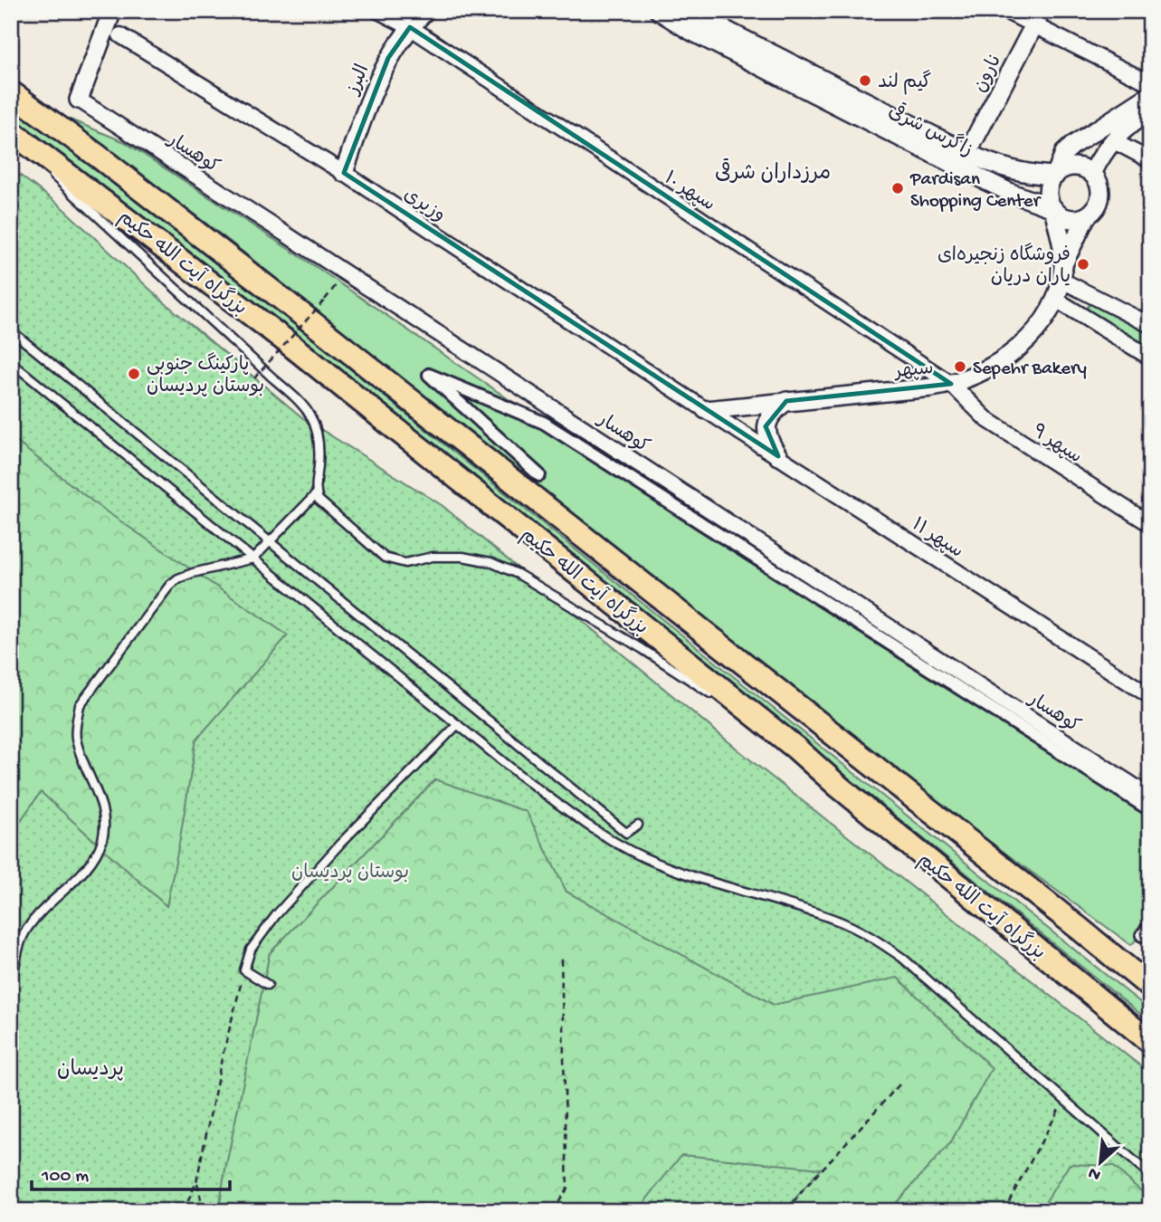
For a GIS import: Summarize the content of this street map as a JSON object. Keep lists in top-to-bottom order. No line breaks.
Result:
{"streets":{"highway":["بزرگراه آیت الله حکیم"],"street":["نارون","البرز","زاگرس شرقی","کوهسار","سپهر ۱۰","وزیری","سپهر","سپهر ۹","سپهر ۱۱"]},"crossings":[["نارون","زاگرس شرقی"],["البرز","سپهر ۱۰"],["البرز","وزیری"],["زاگرس شرقی","سپهر"],["سپهر ۱۰","سپهر"],["سپهر ۱۰","سپهر ۹"],["وزیری","سپهر"],["وزیری","سپهر ۱۱"],["سپهر","سپهر ۹"],["سپهر","سپهر ۱۱"]],"districts":["مرزداران شرقی","پردیسان"],"parks":["بوستان پردیسان"],"places":["گیم لند","Pardisan Shopping Center","فروشگاه زنجیره‌ای یاران دریان","Sepehr Bakery","پارکینگ جنوبی بوستان پردیسان"],"scale_bar":"100 m","north":"bottom left"}
